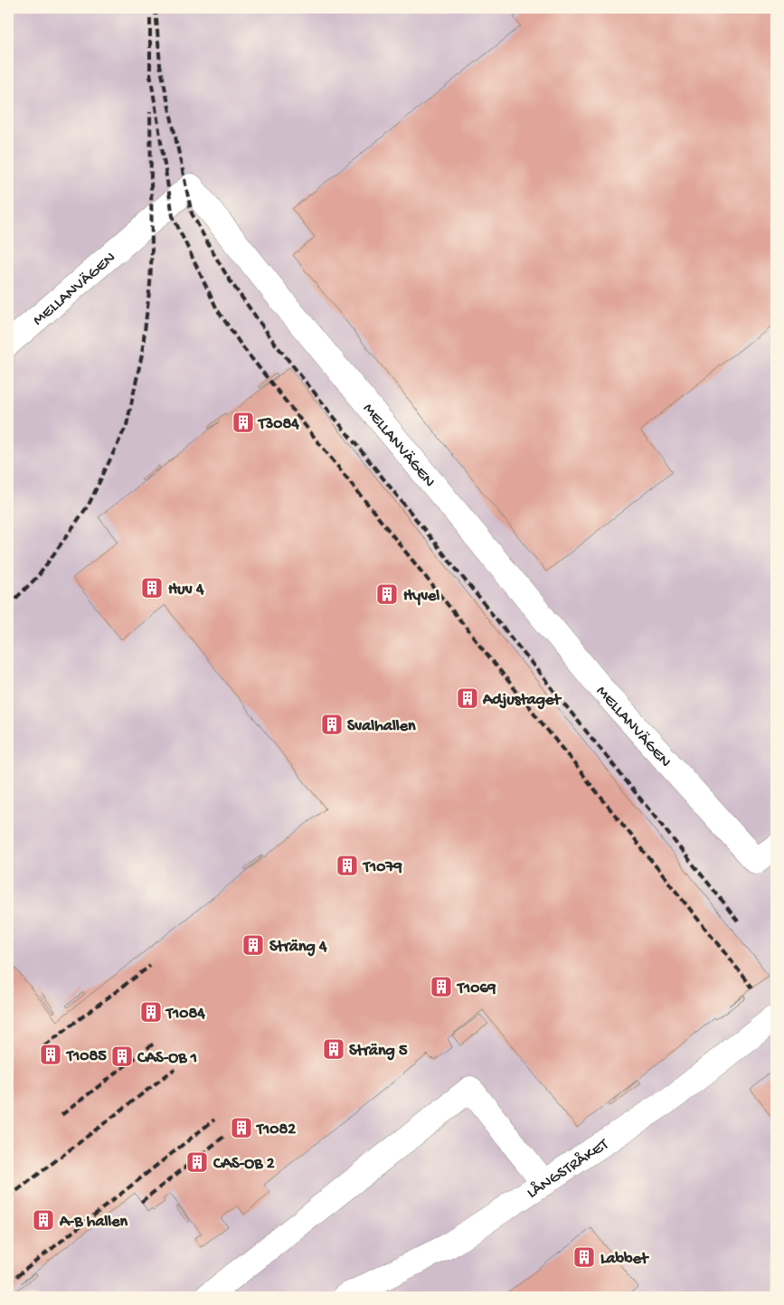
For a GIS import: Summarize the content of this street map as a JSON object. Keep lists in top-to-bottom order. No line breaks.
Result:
{"streets":{"street":["MELLANVÄGEN","LÅNGSTRÅKET"]},"places":{"building":["T3084","Huv 4","Hyvel","Adjustaget","Svalhallen","T1079","Sträng 4","T1069","T1084","Sträng 5","T1085","CAS-OB 1","T1082","CAS-OB 2","A-B hallen","Labbet"]}}
